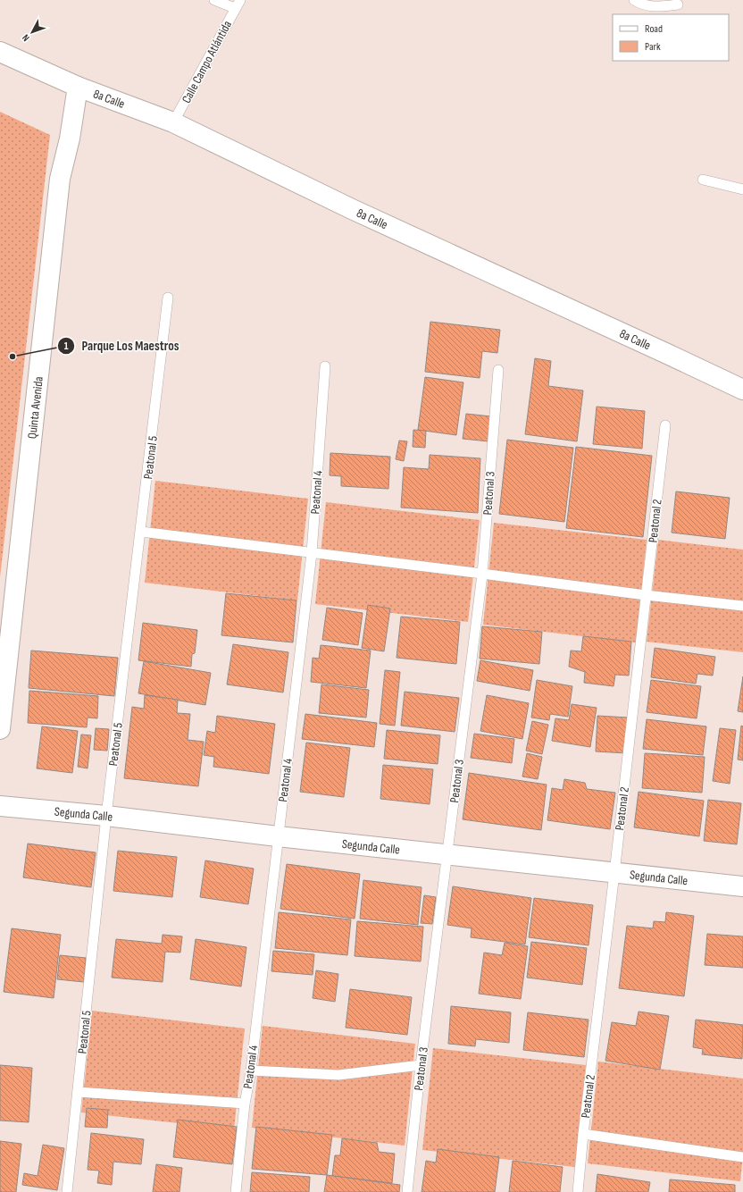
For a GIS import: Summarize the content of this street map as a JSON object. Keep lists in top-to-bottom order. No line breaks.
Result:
{"streets":{"street":["8a Calle","Quinta Avenida","Segunda Calle"],"lane":["Calle Campo Atlántida","Peatonal 5","Peatonal 4","Peatonal 3","Peatonal 2"]},"crossings":[["Calle Campo Atlántida","8a Calle"],["8a Calle","Quinta Avenida"],["Peatonal 5","Segunda Calle"],["Peatonal 4","Segunda Calle"],["Peatonal 3","Segunda Calle"],["Peatonal 2","Segunda Calle"]],"places":["Parque Los Maestros"],"legend":["Road","Park"],"north":"bottom left"}
